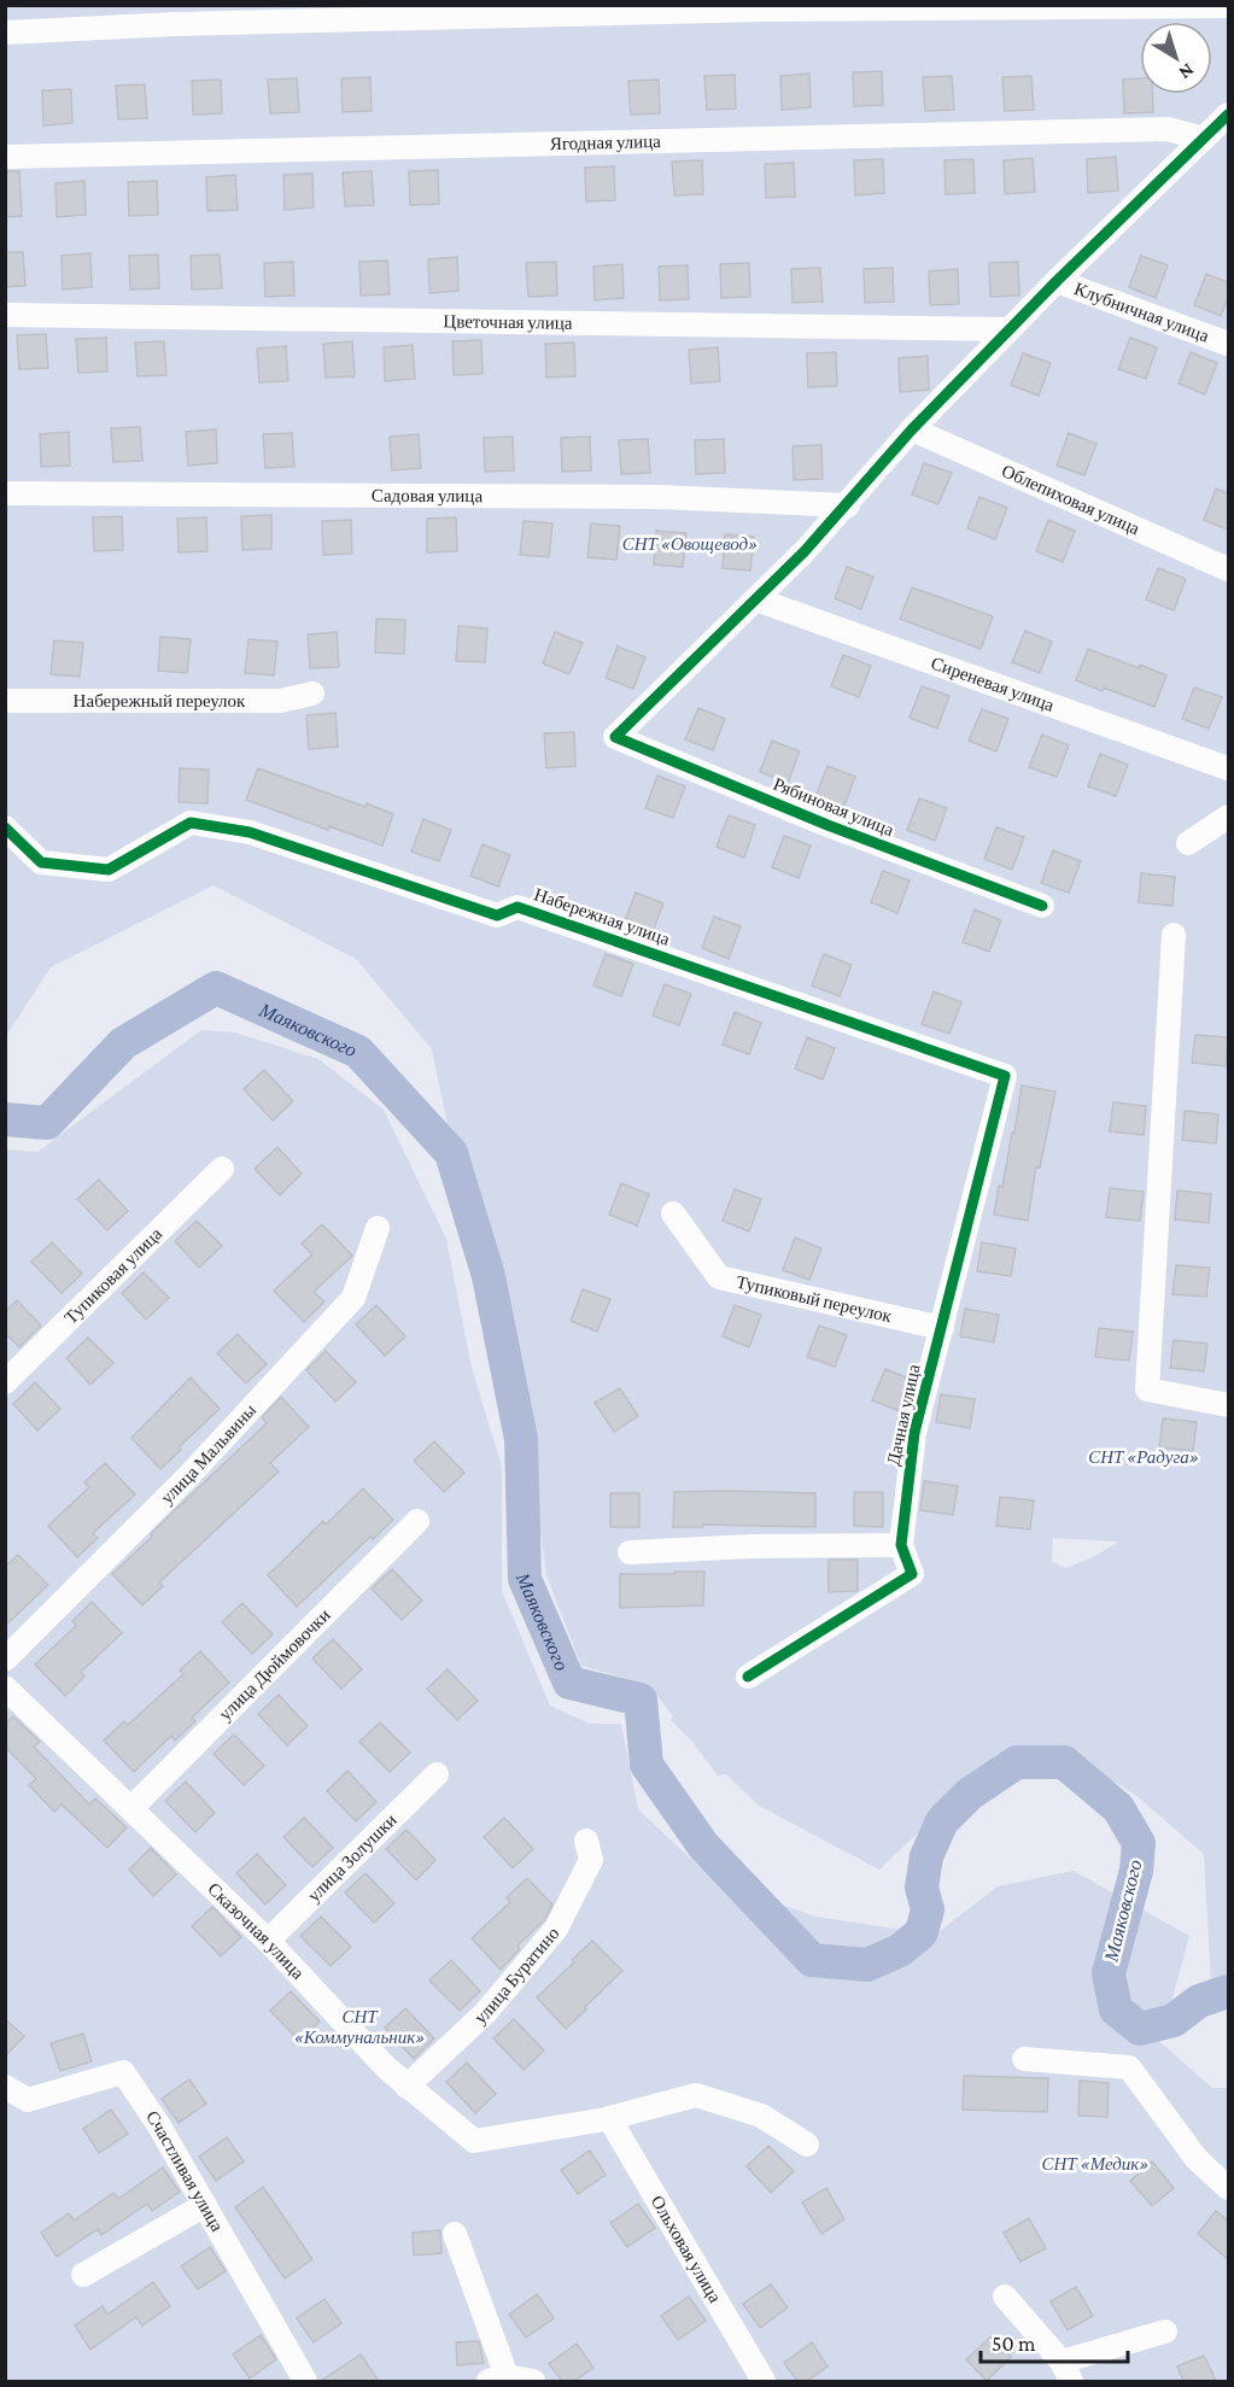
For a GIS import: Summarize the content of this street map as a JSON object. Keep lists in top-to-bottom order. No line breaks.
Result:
{"streets":{"street":["Ягодная улица","Клубничная улица","Цветочная улица","Садовая улица","Облепиховая улица","Сиреневая улица","Набережный переулок","Рябиновая улица","Набережная улица","Тупиковая улица","Тупиковый переулок","Дачная улица","улица Мальвины","улица Дюймовочки","улица Золушки","Сказочная улица","улица Буратино","Счастливая улица","Ольховая улица"]},"crossings":[["Сиреневая улица","Рябиновая улица"],["Набережная улица","Дачная улица"],["Тупиковый переулок","Дачная улица"],["улица Дюймовочки","Сказочная улица"],["улица Золушки","Сказочная улица"],["Сказочная улица","улица Буратино"],["Сказочная улица","Ольховая улица"]],"water":["Маяковского"],"parks":["СНТ «Овощевод»","СНТ «Радуга»","СНТ «Коммунальник»","СНТ «Медик»"],"scale_bar":"50 m","north":"bottom right"}
